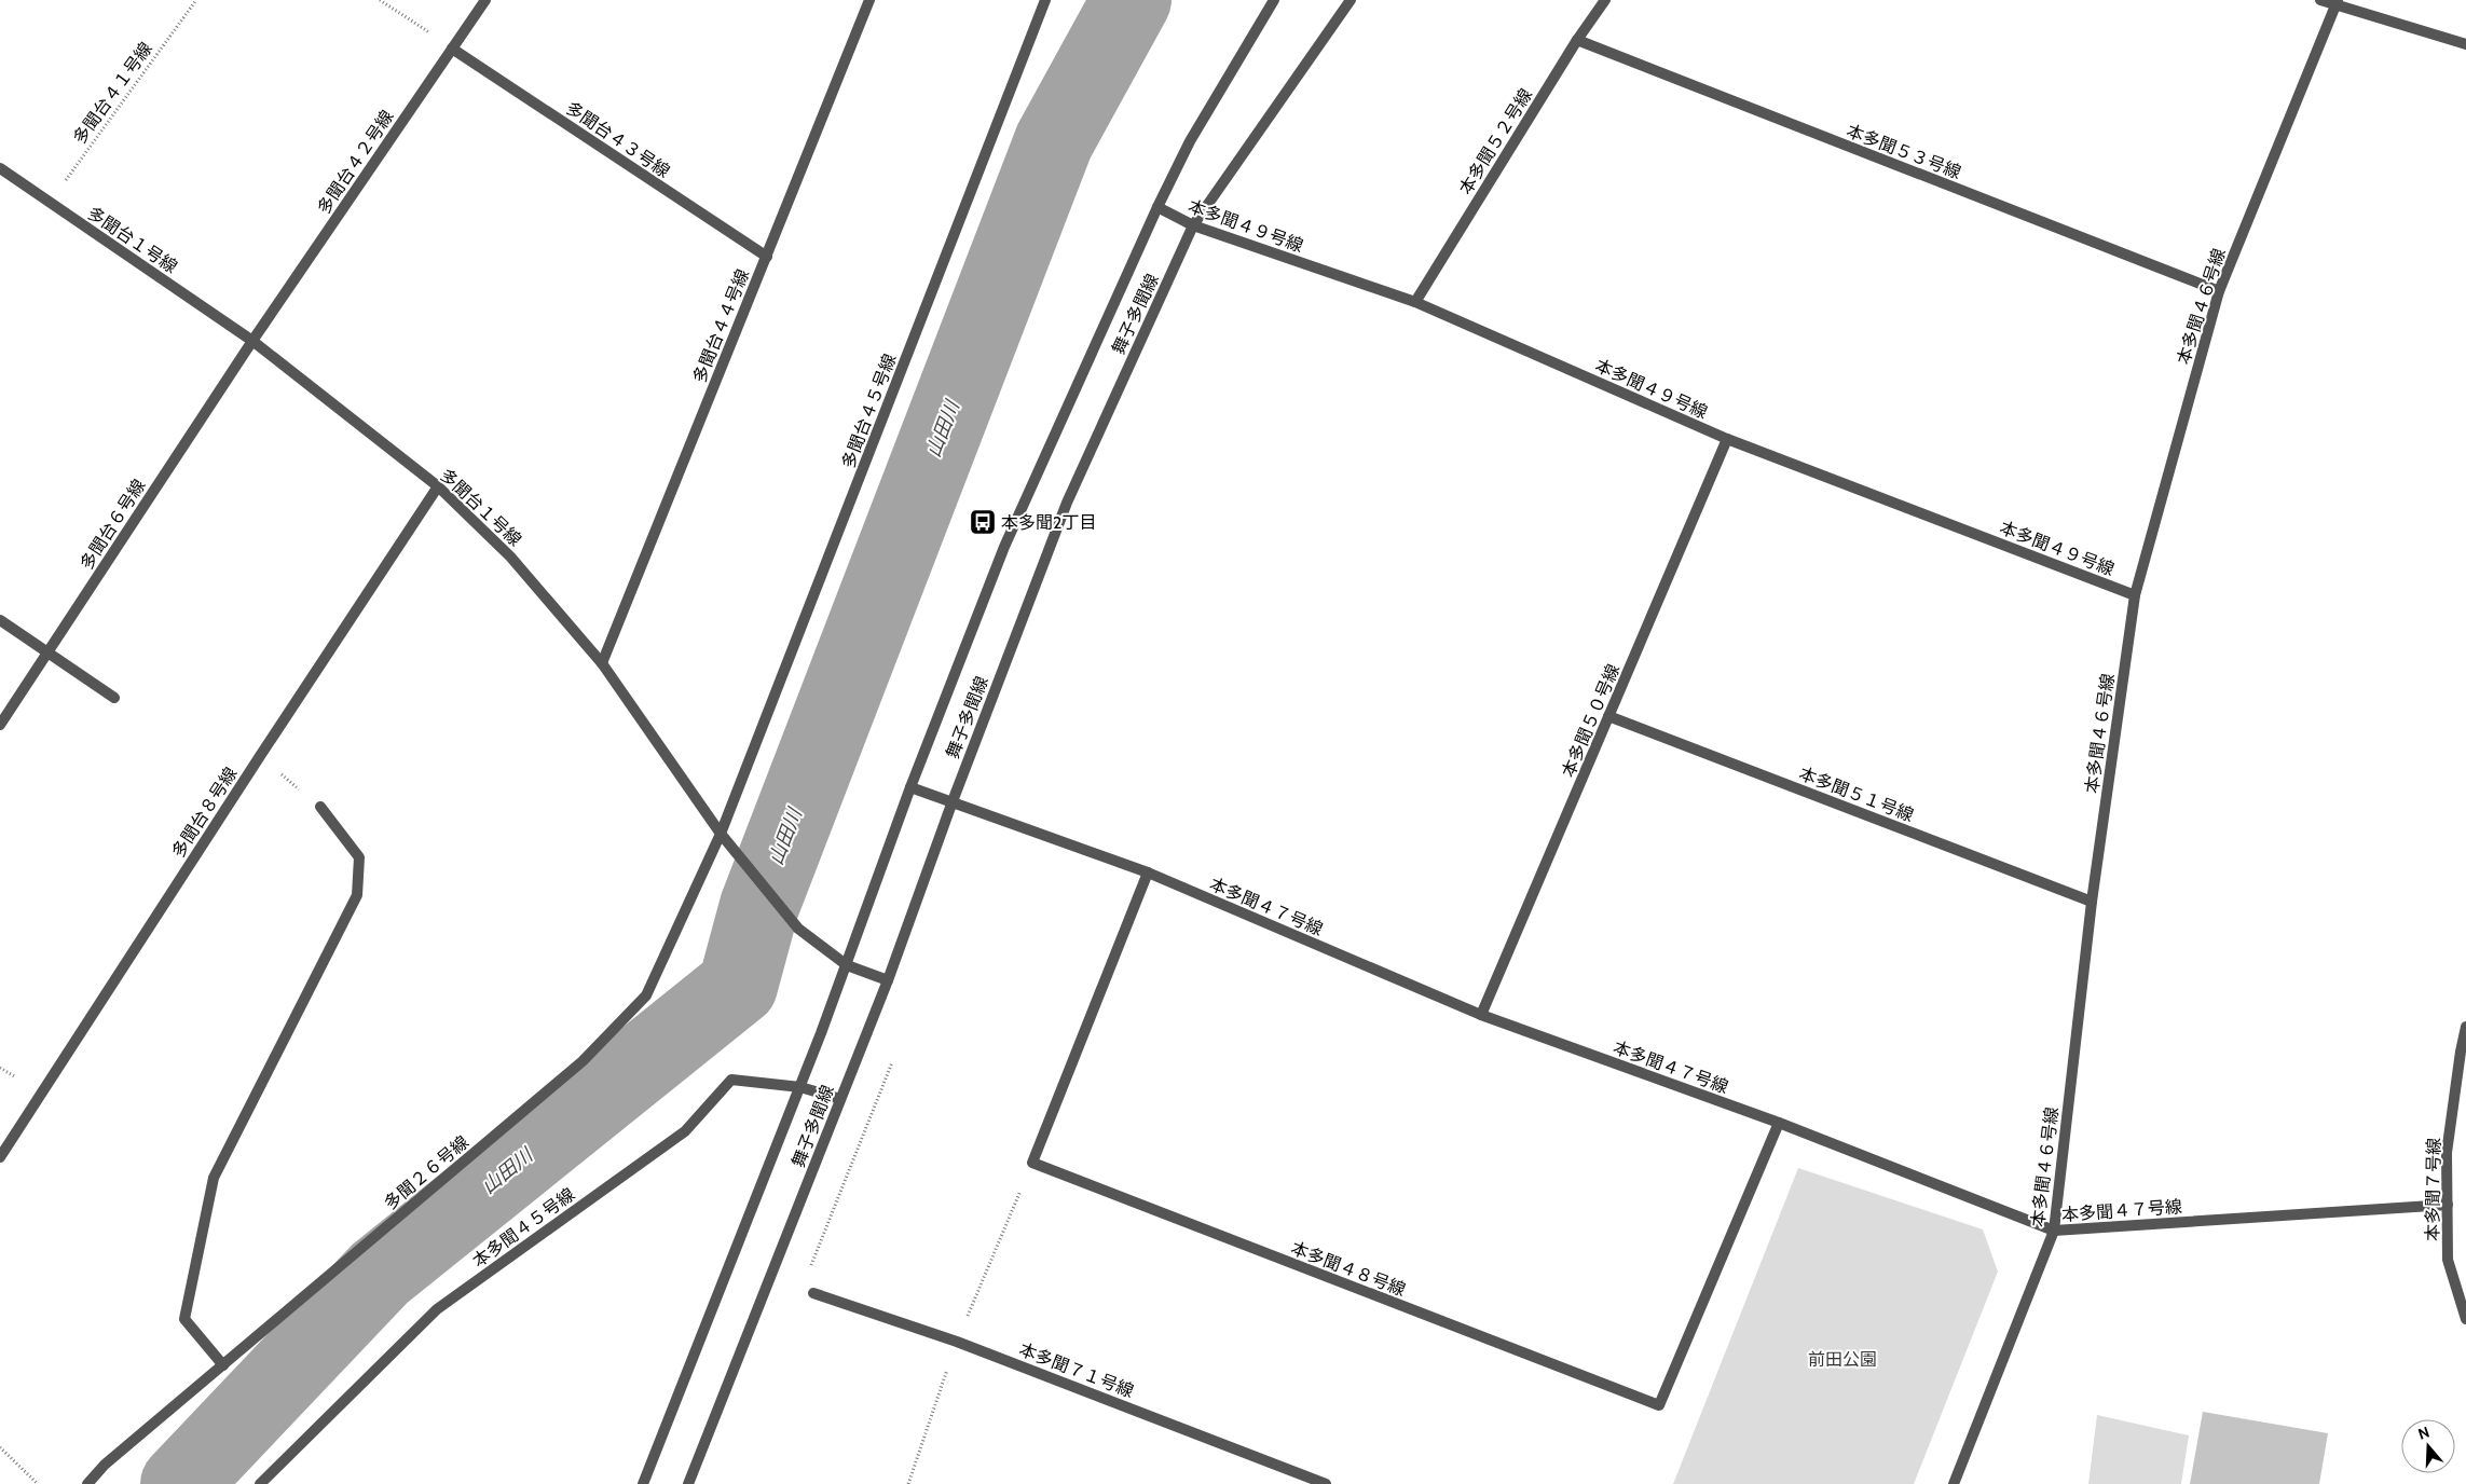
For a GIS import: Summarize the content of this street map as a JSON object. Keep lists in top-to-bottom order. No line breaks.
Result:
{"streets":{"street":["多聞台４３号線","本多聞５２号線","本多聞５３号線","多聞台４２号線","本多聞４９号線","多聞台１号線","本多聞４６号線","舞子多聞線","多聞台４４号線","多聞台４５号線","多聞台６号線","本多聞５０号線","本多聞５１号線","多聞台８号線","本多聞４７号線","多聞２６号線","本多聞７号線","本多聞４５号線","本多聞４８号線","本多聞７１号線"],"path":["多聞台４１号線"]},"crossings":[["多聞台４１号線","多聞台１号線"],["多聞台４３号線","多聞台４２号線"],["多聞台４３号線","多聞台４４号線"],["本多聞５２号線","本多聞５３号線"],["本多聞５２号線","本多聞４９号線"],["本多聞５３号線","本多聞４６号線"],["多聞台４２号線","多聞台１号線"],["多聞台４２号線","多聞台６号線"],["本多聞４９号線","本多聞４６号線"],["本多聞４９号線","舞子多聞線"],["本多聞４９号線","本多聞５０号線"],["多聞台１号線","舞子多聞線"],["多聞台１号線","多聞台４４号線"],["多聞台１号線","多聞台４５号線"],["多聞台１号線","多聞台６号線"],["多聞台１号線","多聞台８号線"],["多聞台１号線","多聞２６号線"],["本多聞４６号線","本多聞５１号線"],["本多聞４６号線","本多聞４７号線"],["舞子多聞線","本多聞４７号線"],["舞子多聞線","本多聞４５号線"],["多聞台４５号線","多聞２６号線"],["本多聞５０号線","本多聞５１号線"],["本多聞５０号線","本多聞４７号線"],["本多聞４７号線","本多聞７号線"],["本多聞４７号線","本多聞４８号線"]],"water":["山田川"],"parks":["前田公園"],"places":{"bus stop":["本多聞2丁目"]},"north":"top"}
